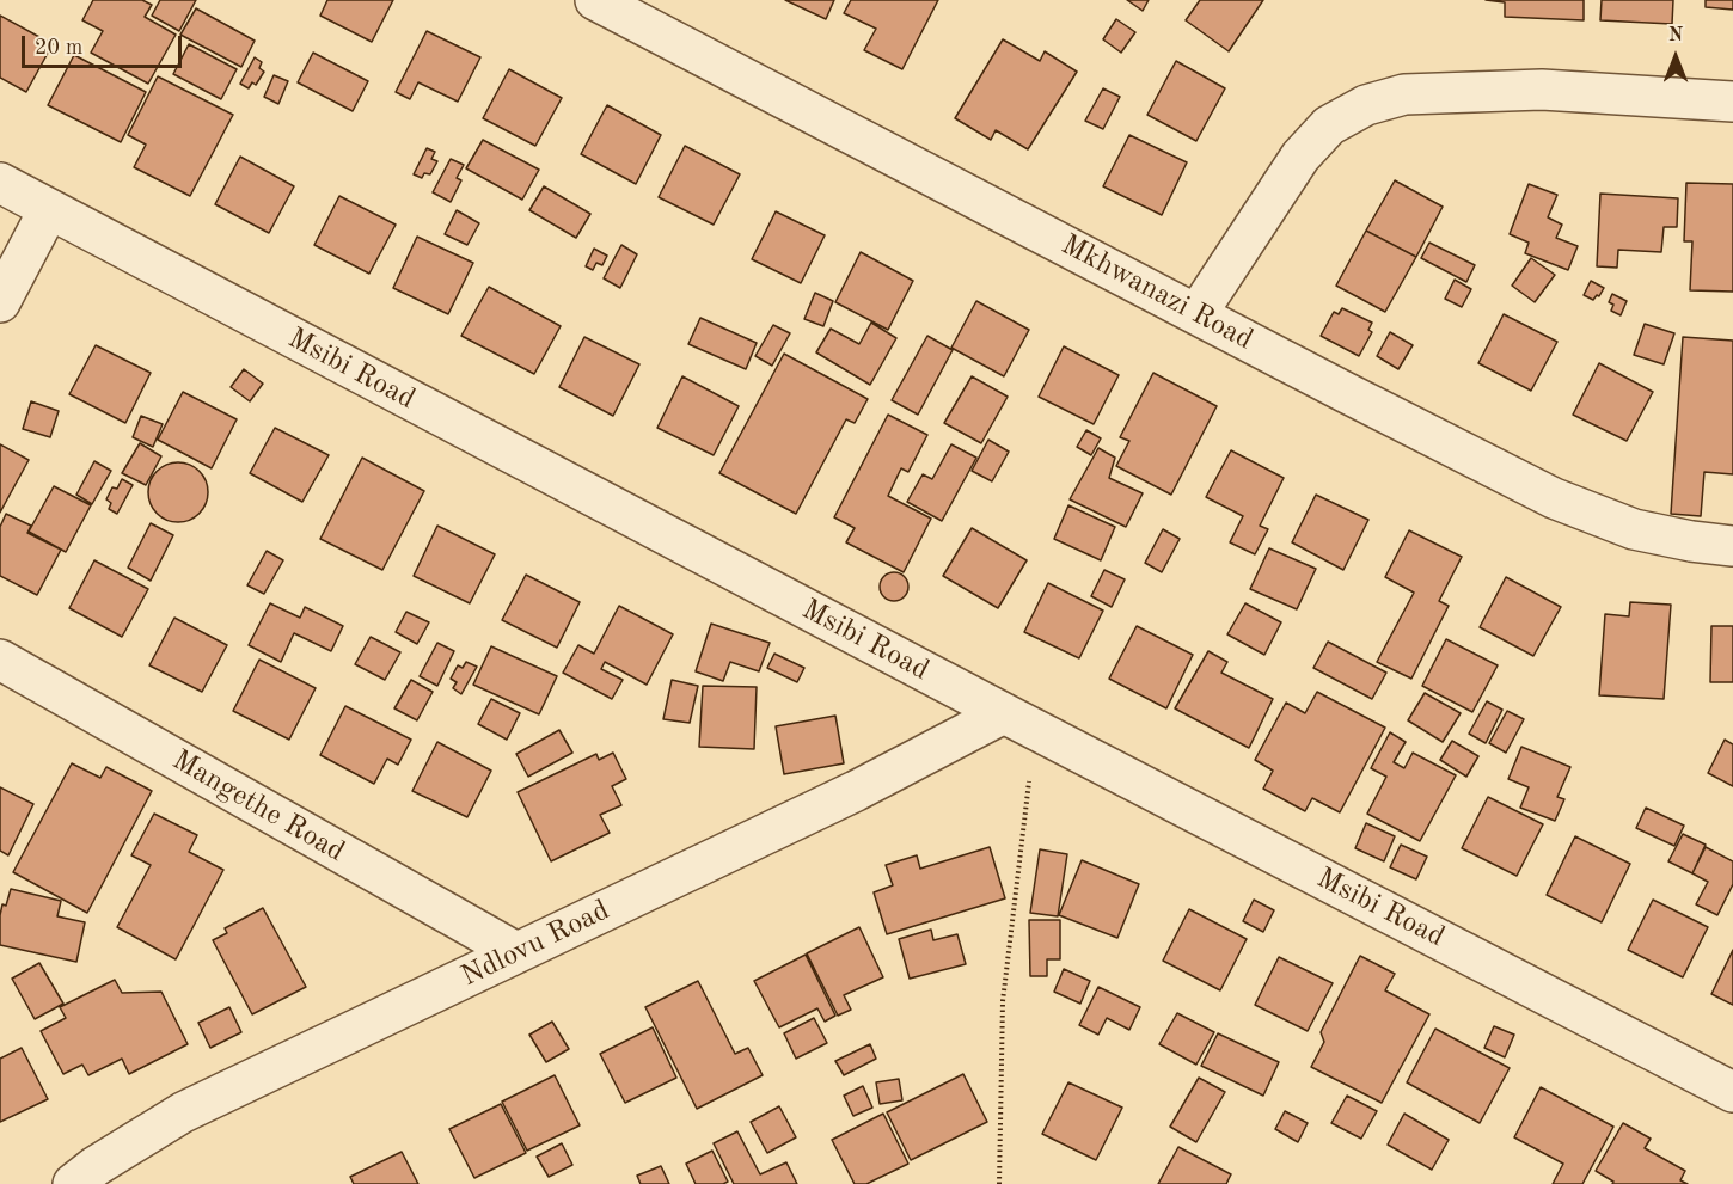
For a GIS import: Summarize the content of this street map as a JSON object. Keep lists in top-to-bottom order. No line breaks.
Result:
{"streets":{"street":["Mkhwanazi Road","Msibi Road","Mangethe Road","Ndlovu Road"]},"crossings":[["Msibi Road","Ndlovu Road"],["Mangethe Road","Ndlovu Road"]],"scale_bar":"20 m","north":"top"}
